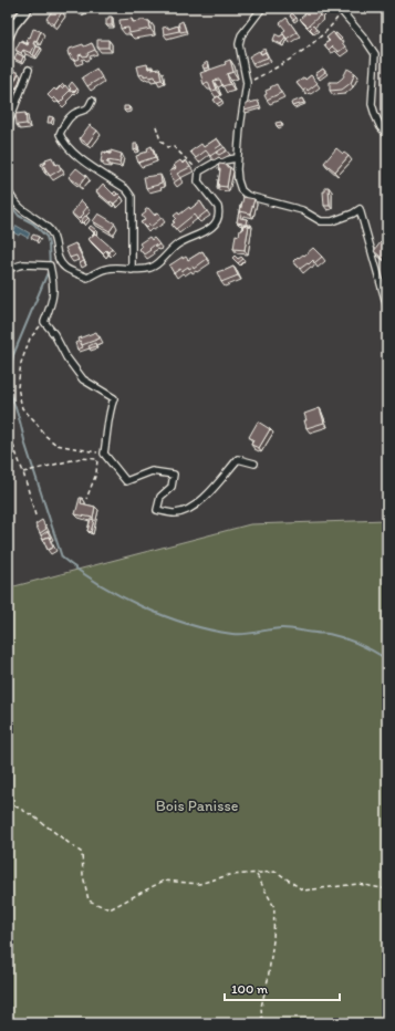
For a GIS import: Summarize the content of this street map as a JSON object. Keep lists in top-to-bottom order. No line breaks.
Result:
{"parks":["Bois Panisse"],"scale_bar":"100 m"}
